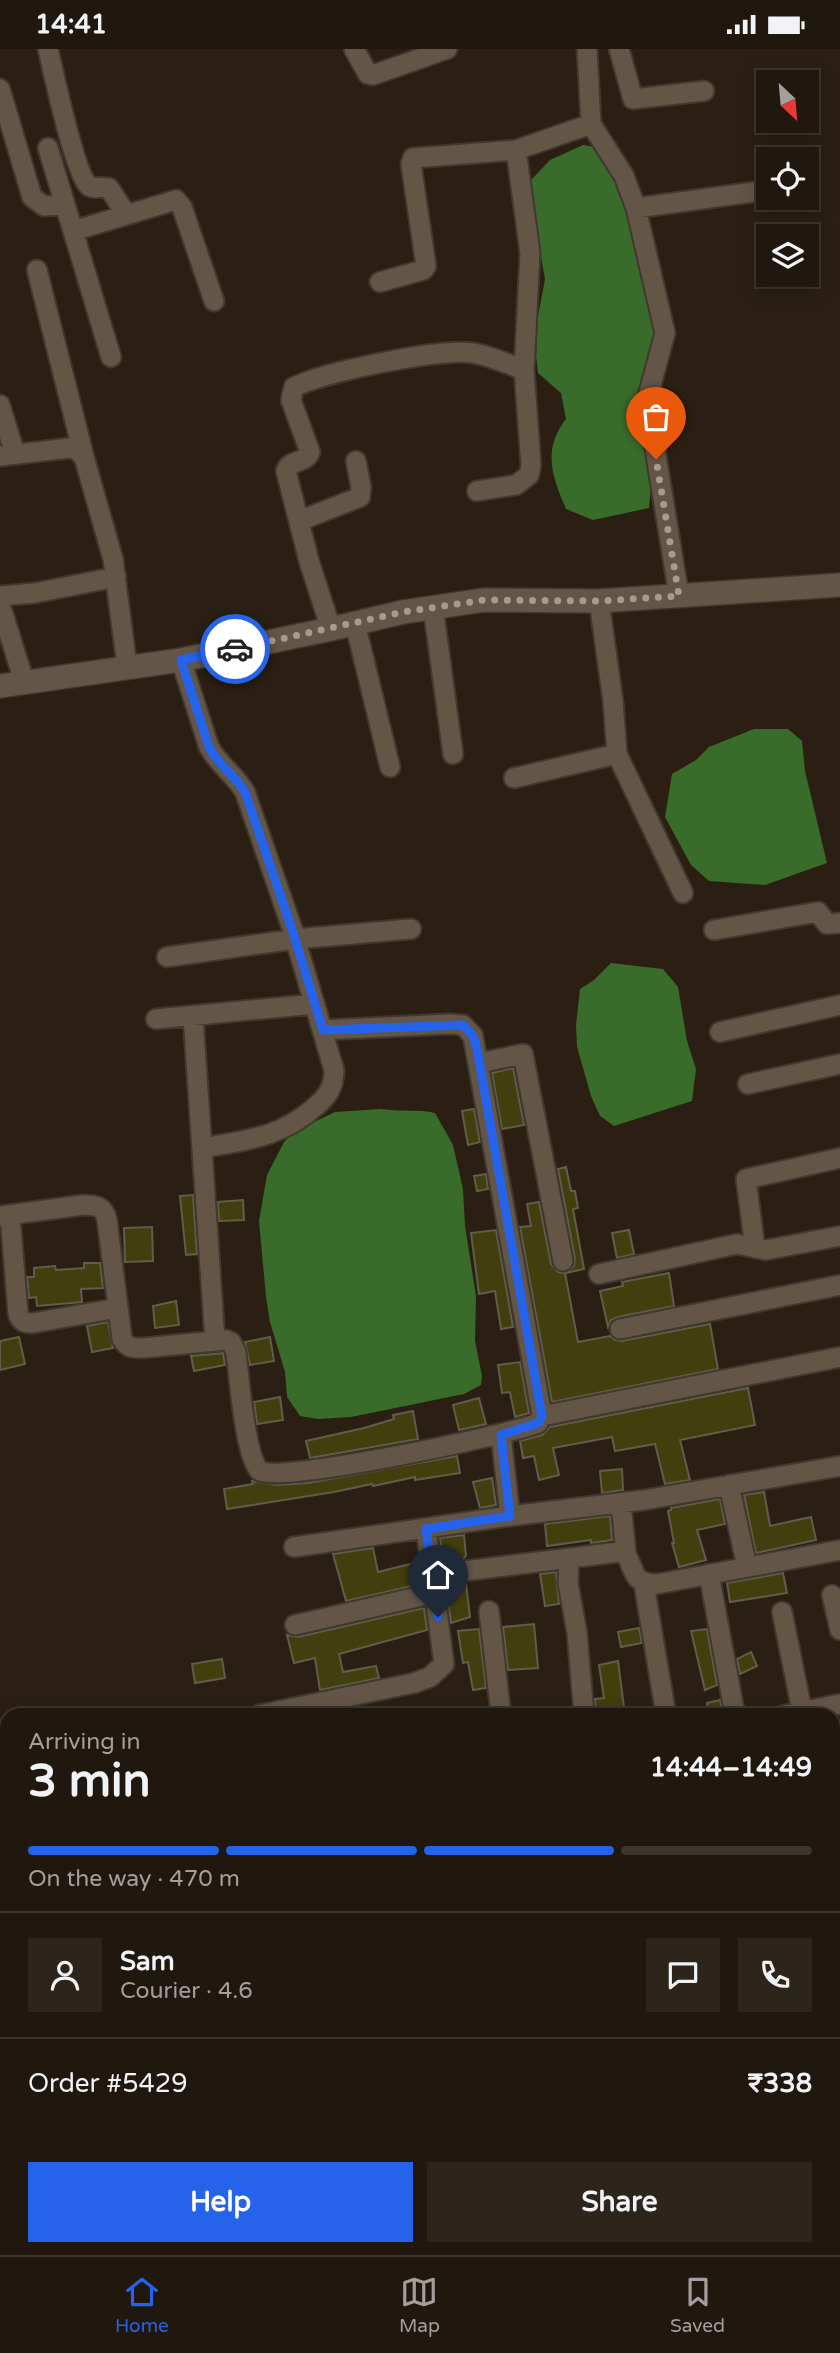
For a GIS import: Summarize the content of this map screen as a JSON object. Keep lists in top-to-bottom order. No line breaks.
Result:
{"north":"bottom right","page":{"status":"14:41","heading":["3 min","Arriving in","14:44–14:49"],"panel":["Sam","Courier · 4.6","Order #5429","₹338"],"bar":"On the way · 470 m","buttons":["Help","Share"],"tabs":["Home","Map","Saved"]}}
